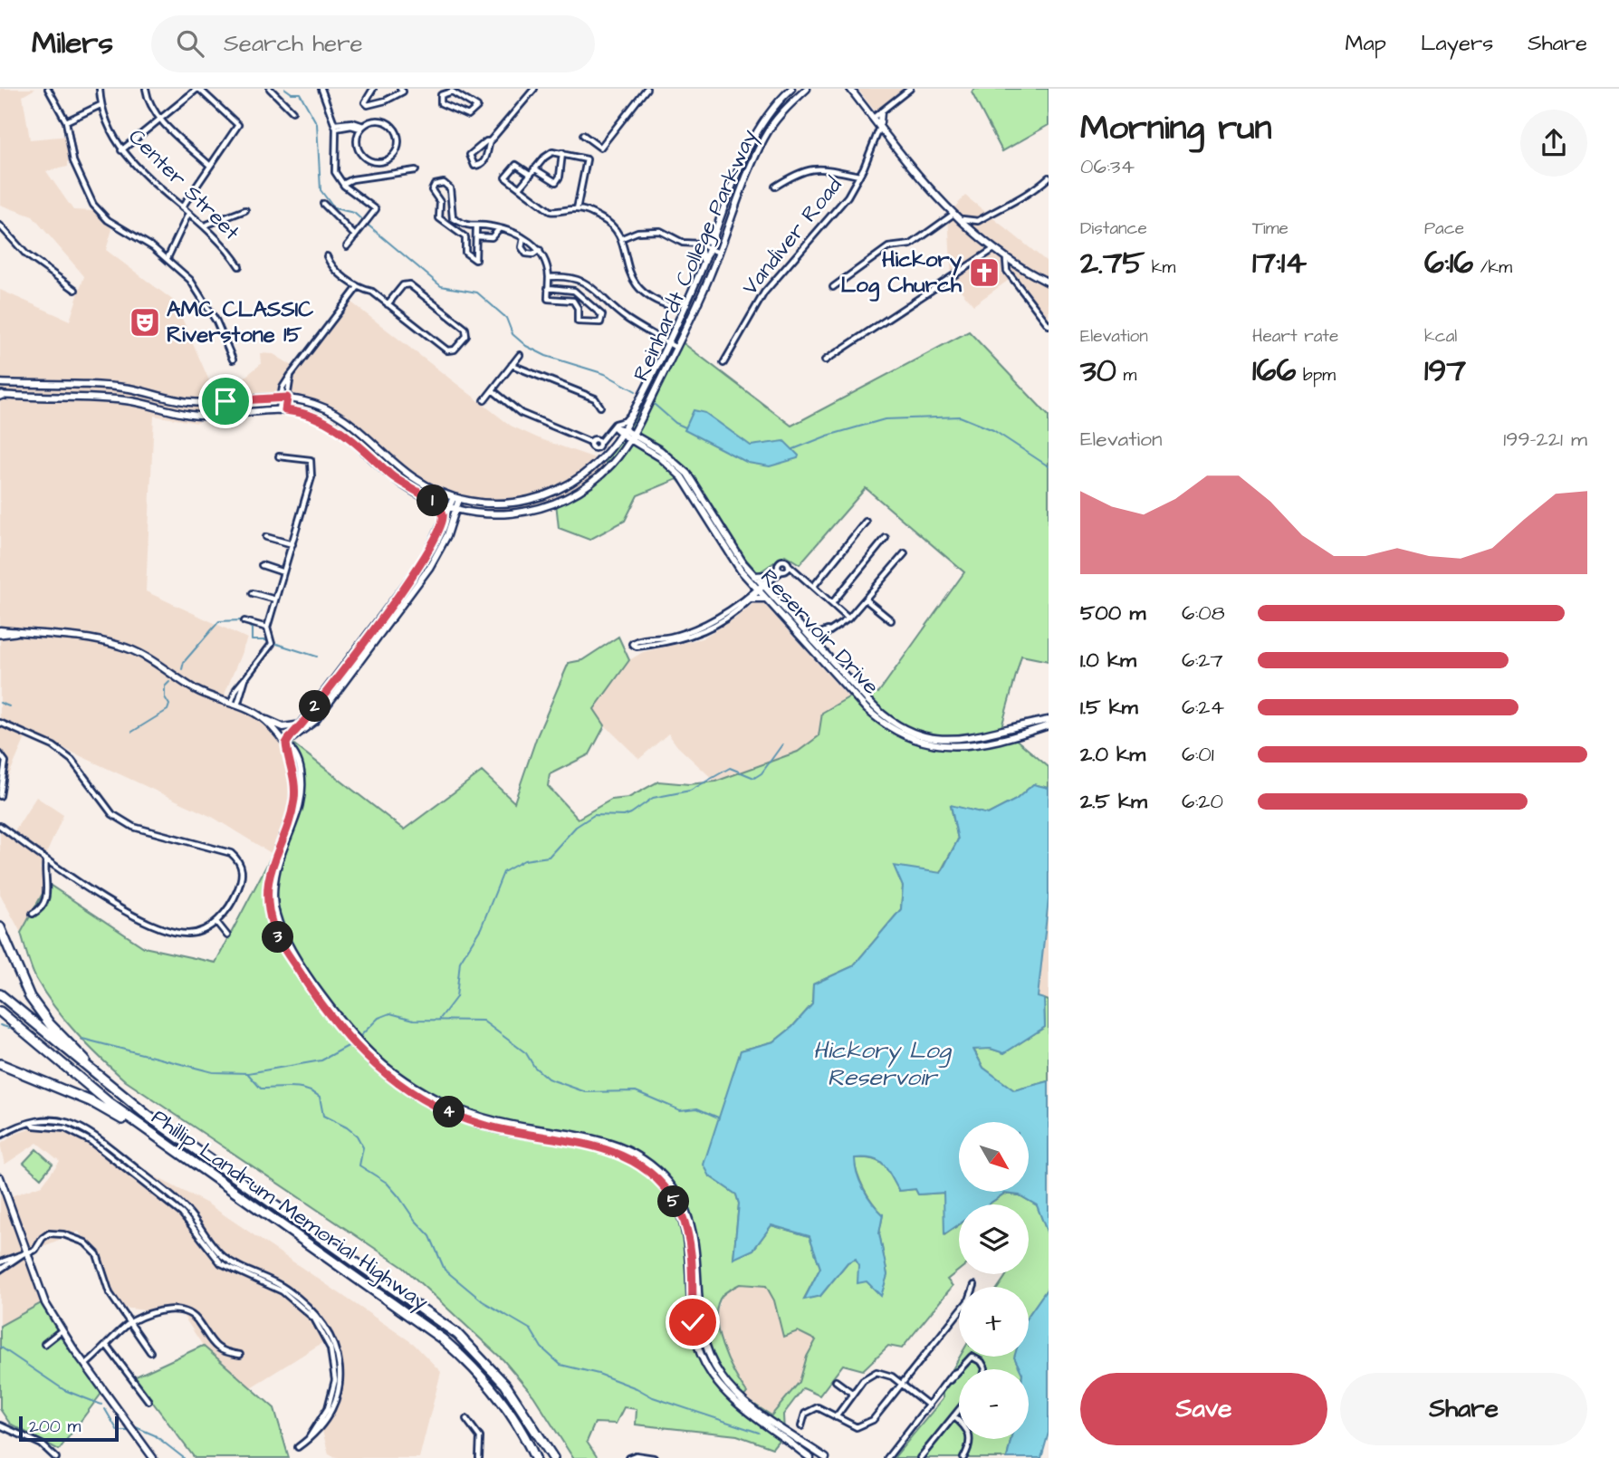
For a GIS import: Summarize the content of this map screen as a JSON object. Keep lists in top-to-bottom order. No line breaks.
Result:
{"streets":{"highway":["Phillip Landrum Memorial Highway"],"street":["Center Street","Vandiver Road","Reinhardt College Parkway","Reservoir Drive"]},"crossings":[["Reinhardt College Parkway","Reservoir Drive"]],"water":["Hickory Log Reservoir"],"places":{"church":["Hickory Log Church"],"theatre":["AMC CLASSIC Riverstone 15"]},"scale_bar":"200 m","north":"bottom right","page":{"header":"Milers","search":"Search here","nav":["Map","Layers","Share"],"heading":["Morning run","06:34"],"stats":[["Distance","2.75 km"],["Time","17:14"],["Pace","6:16 /km"],["Elevation","30 m"],["Heart rate","166 bpm"],["kcal","197"]],"chart":["Elevation","199–221 m"],"pins":["1","2","3","4","5"],"list":[{"name":"500 m","note":"6:08"},{"name":"1.0 km","note":"6:27"},{"name":"1.5 km","note":"6:24"},{"name":"2.0 km","note":"6:01"},{"name":"2.5 km","note":"6:20"}],"map_buttons":["+","−"],"buttons":["Save","Share"],"scale":"200 m"}}
